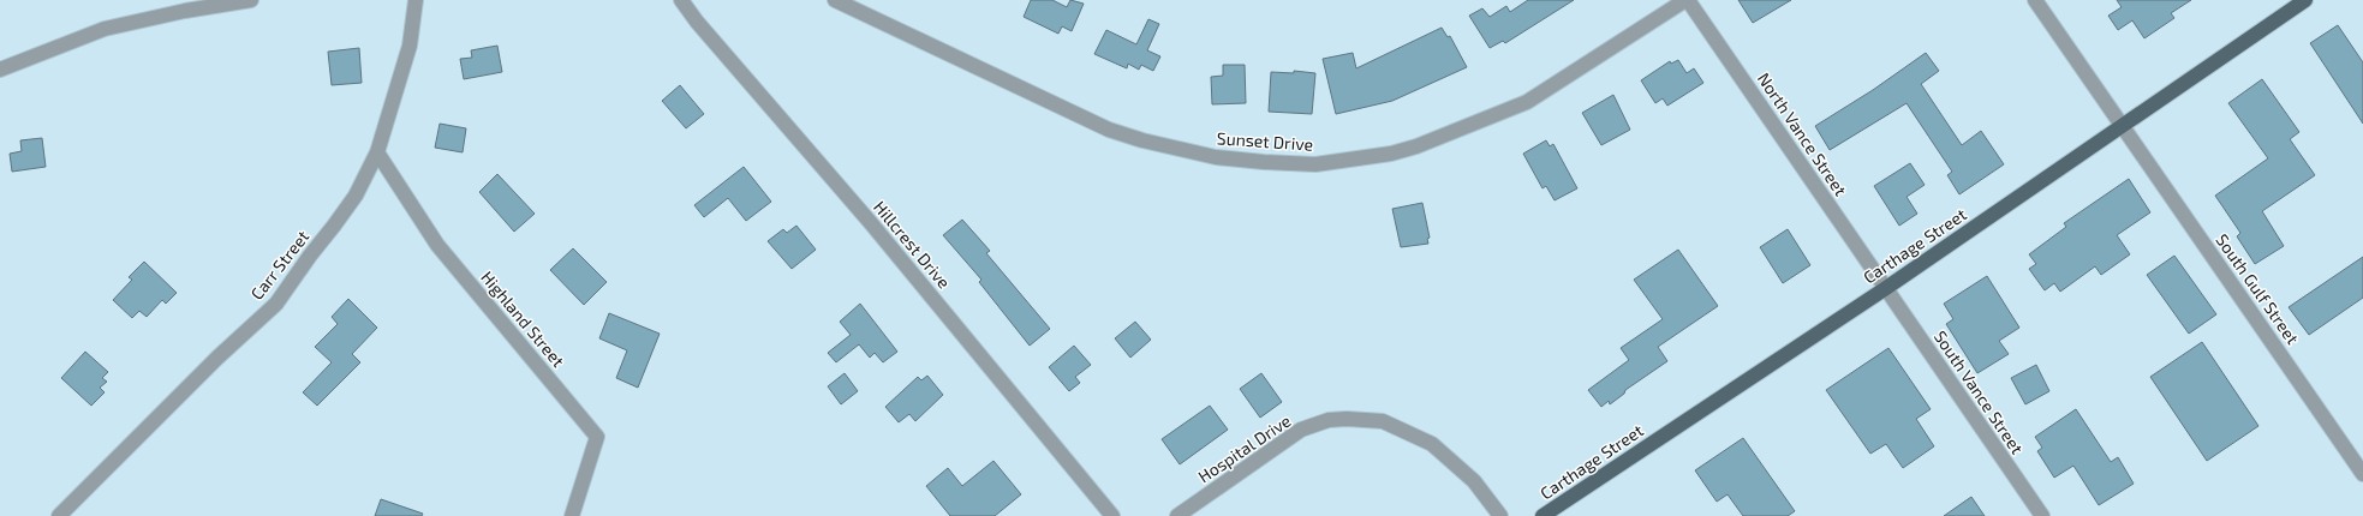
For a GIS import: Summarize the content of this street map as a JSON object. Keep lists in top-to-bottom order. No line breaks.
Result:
{"streets":{"main road":["Carthage Street"],"street":["North Vance Street","Sunset Drive","Hillcrest Drive","Carr Street","South Gulf Street","Highland Street","South Vance Street","Hospital Drive"]},"crossings":[["North Vance Street","Sunset Drive"],["North Vance Street","Carthage Street"],["North Vance Street","South Vance Street"],["Carthage Street","South Gulf Street"],["Carthage Street","South Vance Street"],["Carr Street","Highland Street"]]}
